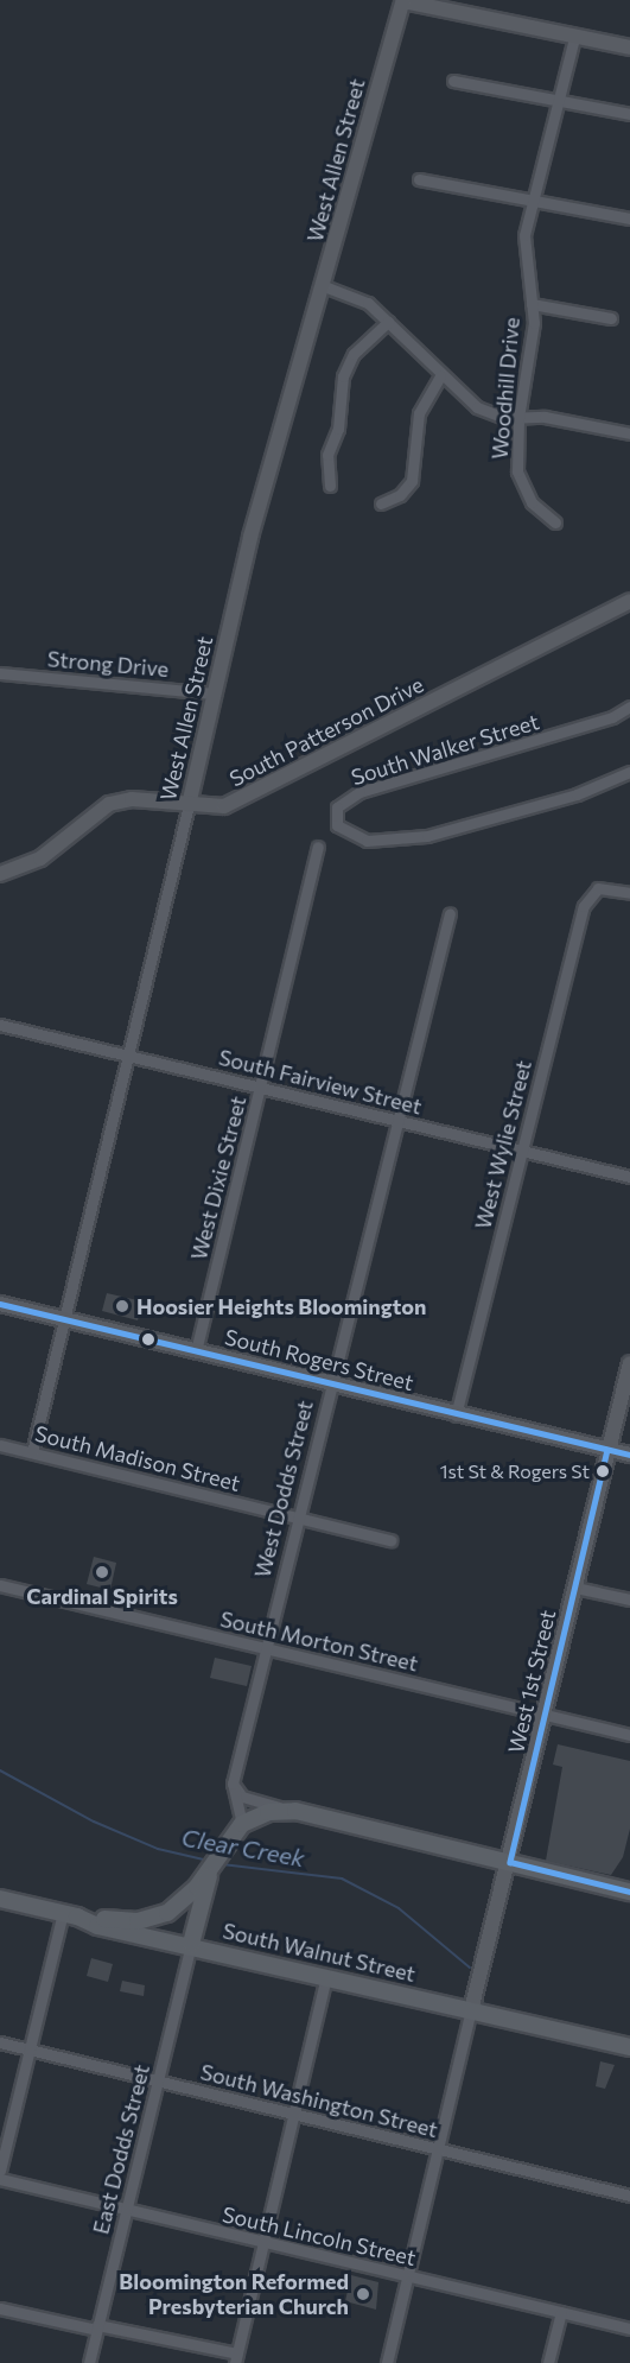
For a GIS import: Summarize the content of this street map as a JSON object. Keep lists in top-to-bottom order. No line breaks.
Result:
{"streets":{"main road":["South Walnut Street"],"street":["West Allen Street","Woodhill Drive","Strong Drive","South Patterson Drive","South Walker Street","South Fairview Street","West Wylie Street","West Dixie Street","South Rogers Street","South Madison Street","West Dodds Street","South Morton Street","West 1st Street","South Washington Street","East Dodds Street","South Lincoln Street"]},"crossings":[["West Allen Street","Strong Drive"],["West Allen Street","South Patterson Drive"],["West Allen Street","South Fairview Street"],["West Allen Street","South Rogers Street"],["West Allen Street","South Madison Street"],["South Fairview Street","West Wylie Street"],["South Fairview Street","West Dixie Street"],["South Fairview Street","West Dodds Street"],["West Wylie Street","South Rogers Street"],["West Dixie Street","South Rogers Street"],["South Rogers Street","West Dodds Street"],["South Rogers Street","West 1st Street"],["South Madison Street","West Dodds Street"],["West Dodds Street","South Morton Street"],["South Morton Street","West 1st Street"],["West 1st Street","South Walnut Street"],["South Walnut Street","East Dodds Street"],["South Washington Street","East Dodds Street"],["East Dodds Street","South Lincoln Street"]],"water":["Clear Creek"],"places":["Hoosier Heights Bloomington","1st St & Rogers St","Cardinal Spirits","Bloomington Reformed Presbyterian Church"]}
